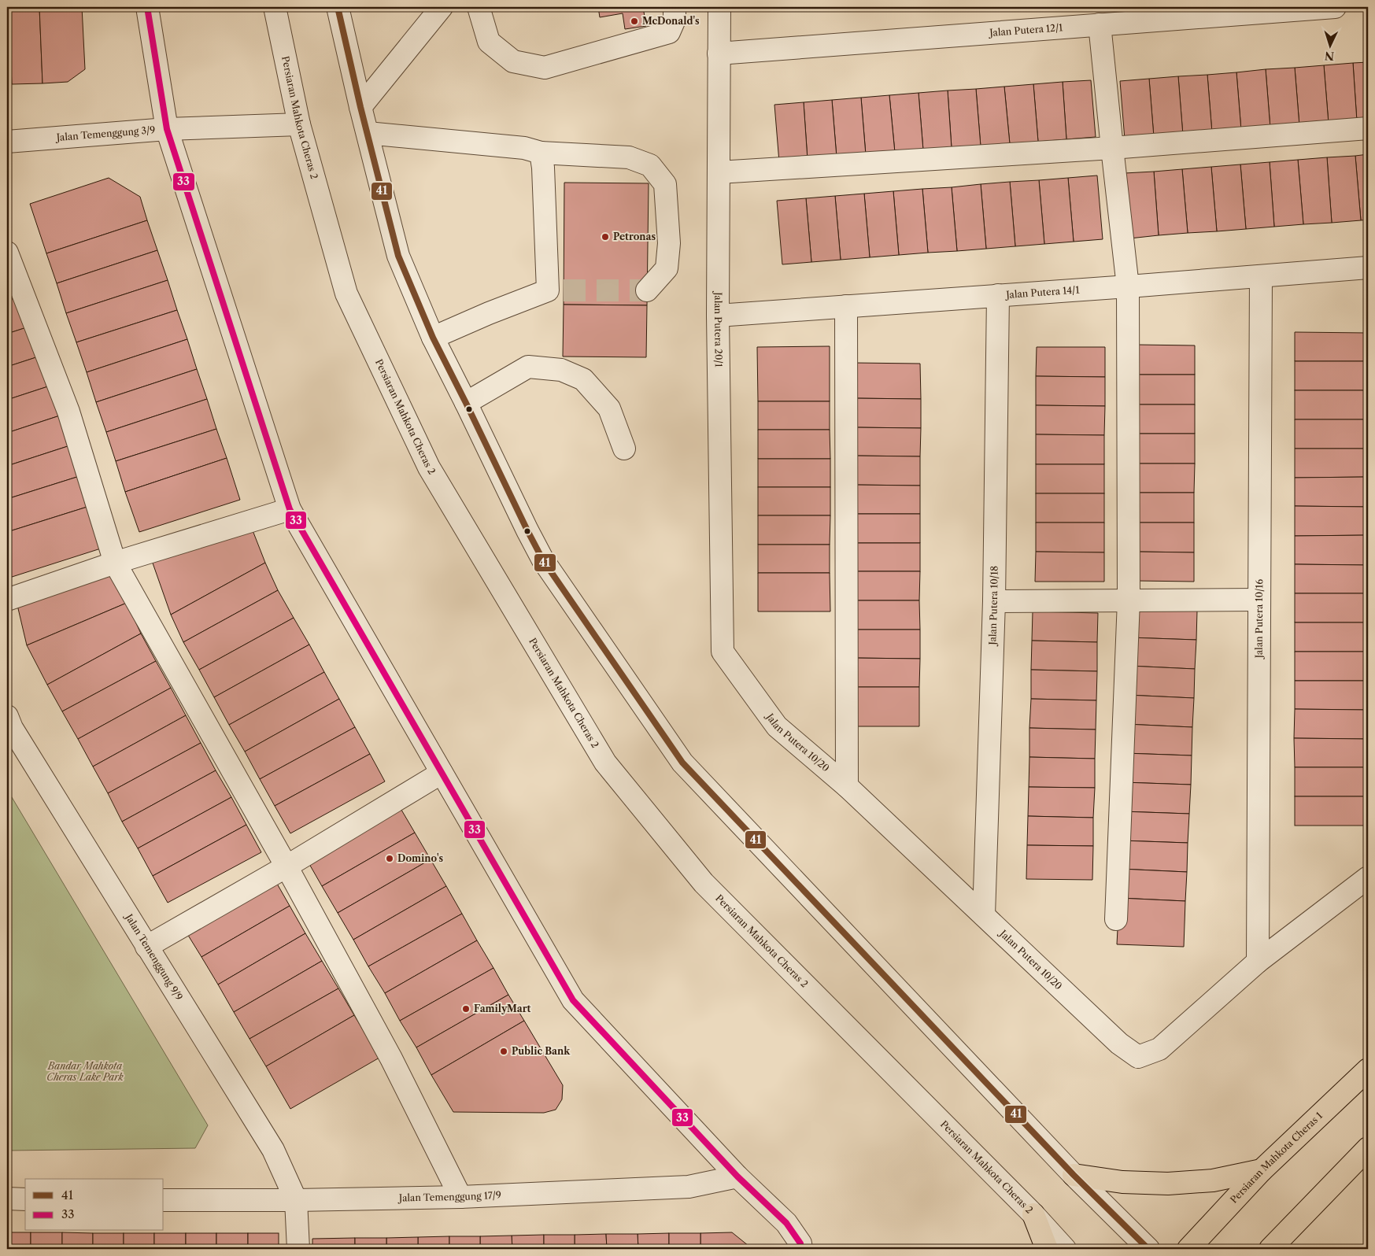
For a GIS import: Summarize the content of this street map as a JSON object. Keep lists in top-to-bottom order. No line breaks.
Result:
{"streets":{"main road":["Persiaran Mahkota Cheras 1"],"street":["Jalan Putera 12/1","Persiaran Mahkota Cheras 2","Jalan Temenggung 3/9","Jalan Putera 14/1","Jalan Putera 20/1","Jalan Putera 10/18","Jalan Putera 10/16","Jalan Putera 10/20","Jalan Temenggung 9/9","Jalan Temenggung 17/9"]},"crossings":[["Jalan Putera 12/1","Jalan Putera 20/1"],["Persiaran Mahkota Cheras 2","Jalan Temenggung 3/9"],["Jalan Putera 14/1","Jalan Putera 20/1"],["Jalan Putera 14/1","Jalan Putera 10/18"],["Jalan Putera 14/1","Jalan Putera 10/16"],["Jalan Putera 20/1","Jalan Putera 10/20"],["Jalan Putera 10/18","Jalan Putera 10/20"],["Jalan Putera 10/16","Jalan Putera 10/20"],["Jalan Temenggung 9/9","Jalan Temenggung 17/9"]],"parks":["Bandar Mahkota Cheras Lake Park"],"places":["McDonald's","Petronas","Domino's","FamilyMart","Public Bank"],"lines":["transit line 41","transit line 33"],"legend":["41","33"],"north":"bottom"}
